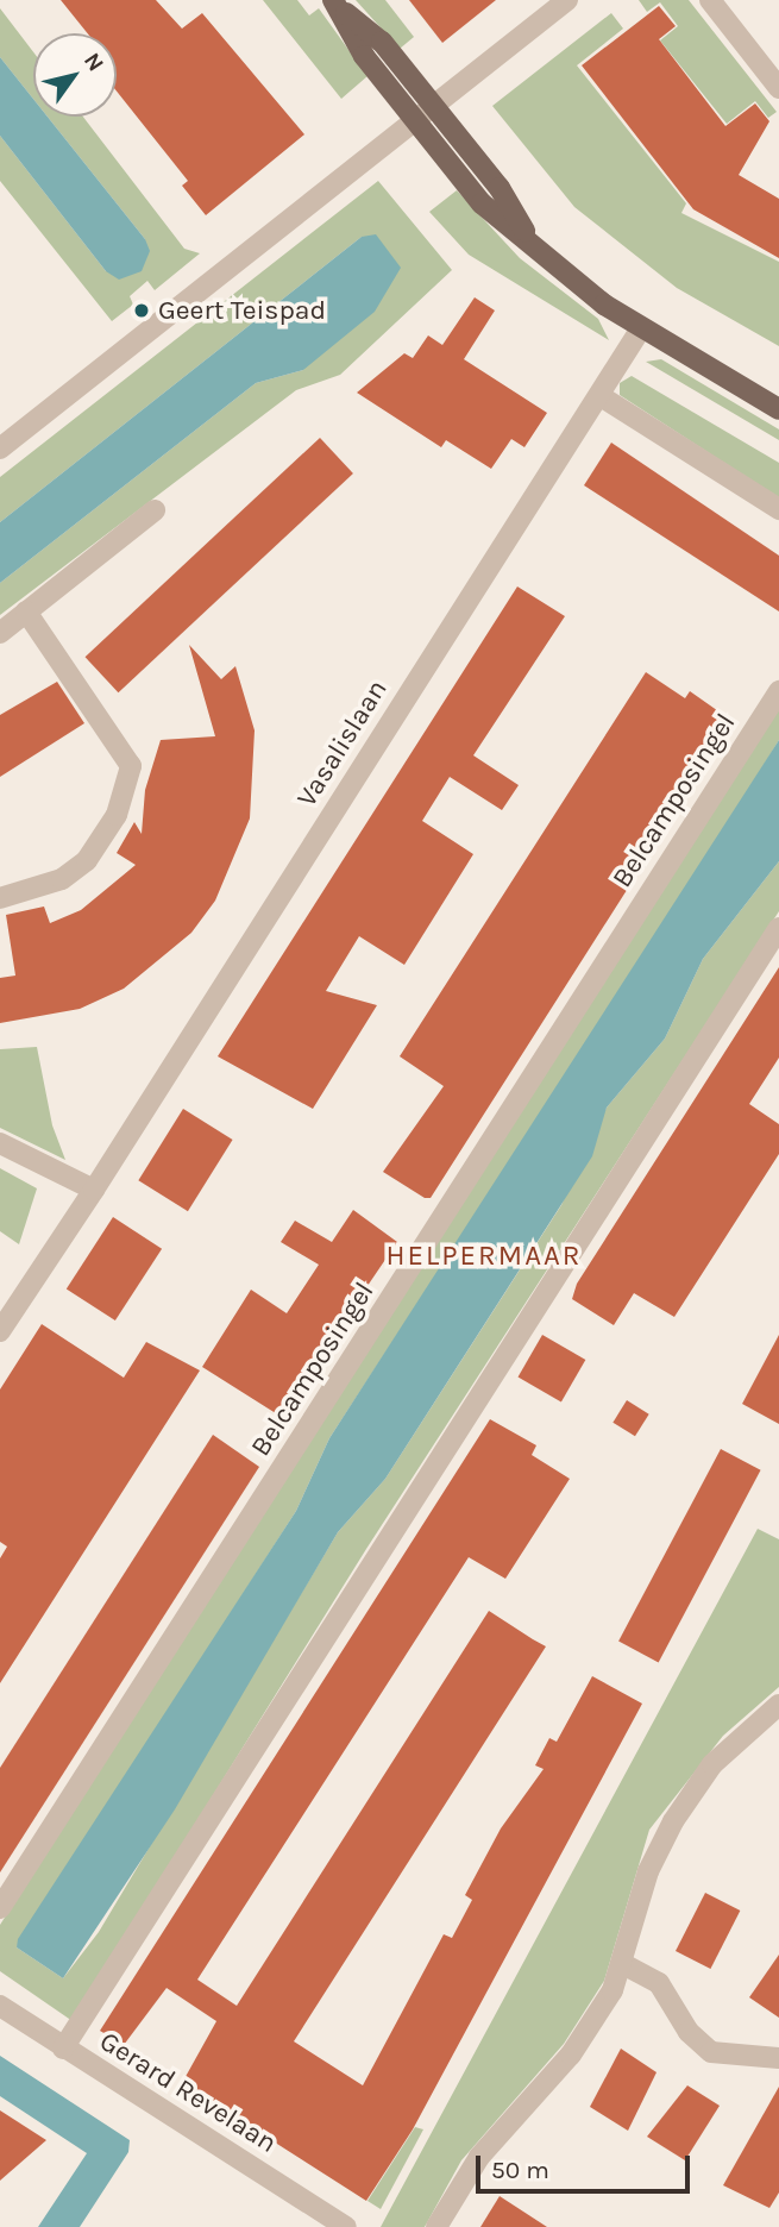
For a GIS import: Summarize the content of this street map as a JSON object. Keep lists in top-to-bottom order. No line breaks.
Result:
{"streets":{"street":["Vasalislaan","Belcamposingel","Gerard Revelaan"]},"districts":["HELPERMAAR"],"places":["Geert Teispad"],"scale_bar":"50 m","north":"top right"}
